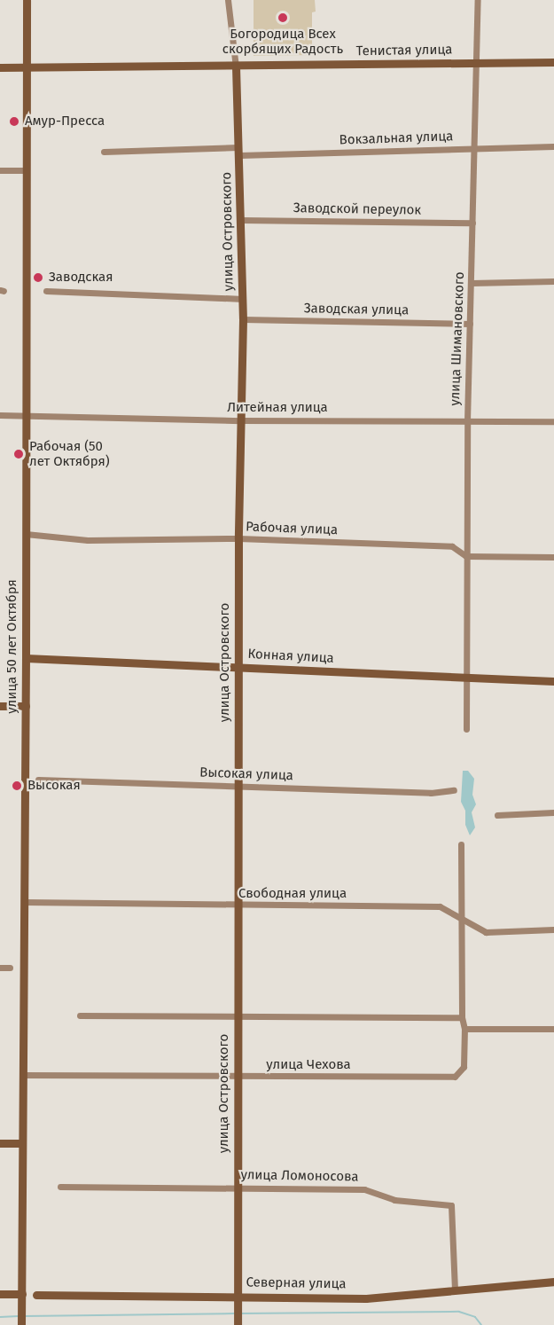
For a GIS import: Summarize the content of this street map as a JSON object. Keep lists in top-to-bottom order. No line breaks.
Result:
{"streets":{"street":["Тенистая улица","Вокзальная улица","Заводской переулок","улица Островского","Заводская улица","улица Шимановского","Литейная улица","Рабочая улица","улица 50 лет Октября","Конная улица","Высокая улица","Свободная улица","улица Чехова","улица Ломоносова","Северная улица"]},"crossings":[["Тенистая улица","улица Островского"],["Тенистая улица","улица Шимановского"],["Тенистая улица","улица 50 лет Октября"],["Вокзальная улица","улица Островского"],["Вокзальная улица","улица Шимановского"],["Заводской переулок","улица Островского"],["Заводской переулок","улица Шимановского"],["улица Островского","Заводская улица"],["улица Островского","Литейная улица"],["улица Островского","Рабочая улица"],["улица Островского","Конная улица"],["улица Островского","Высокая улица"],["улица Островского","Свободная улица"],["улица Островского","улица Чехова"],["улица Островского","улица Ломоносова"],["улица Островского","Северная улица"],["Заводская улица","улица Шимановского"],["улица Шимановского","Литейная улица"],["улица Шимановского","Рабочая улица"],["улица Шимановского","Конная улица"],["Литейная улица","улица 50 лет Октября"],["Рабочая улица","улица 50 лет Октября"],["улица 50 лет Октября","Конная улица"],["улица 50 лет Октября","Свободная улица"],["улица 50 лет Октября","улица Чехова"],["Свободная улица","улица Чехова"],["улица Ломоносова","Северная улица"]],"places":["Богородица Всех скорбящих Радость","Амур-Пресса","Заводская","Рабочая (50 лет Октября)","Высокая"]}
